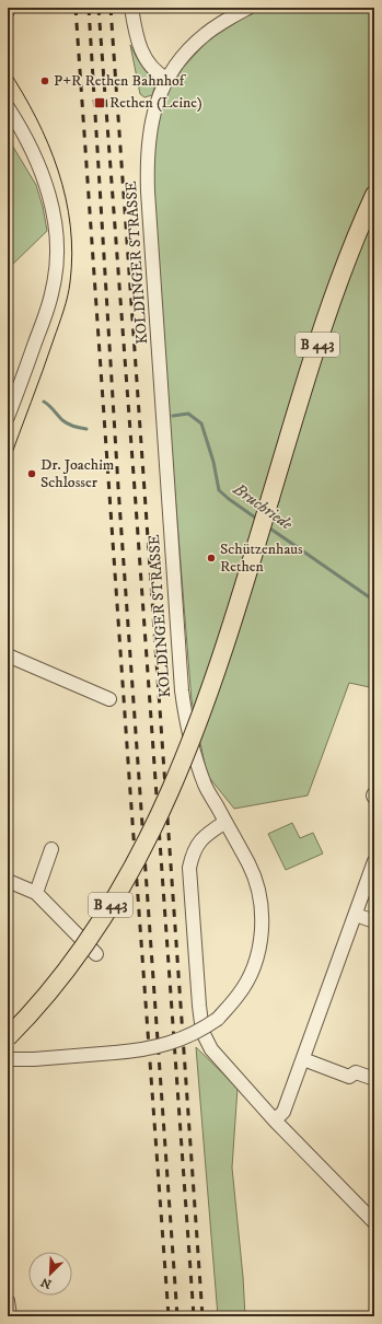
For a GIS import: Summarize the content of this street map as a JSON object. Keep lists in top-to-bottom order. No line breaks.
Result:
{"streets":{"main road":["B 443"],"street":["KOLDINGER STRASSE"]},"water":["Bruchriede"],"places":{"other":["P+R Rethen Bahnhof","Dr. Joachim Schlosser","Schützenhaus Rethen"],"transit":["Rethen (Leine)"]},"north":"bottom left"}
